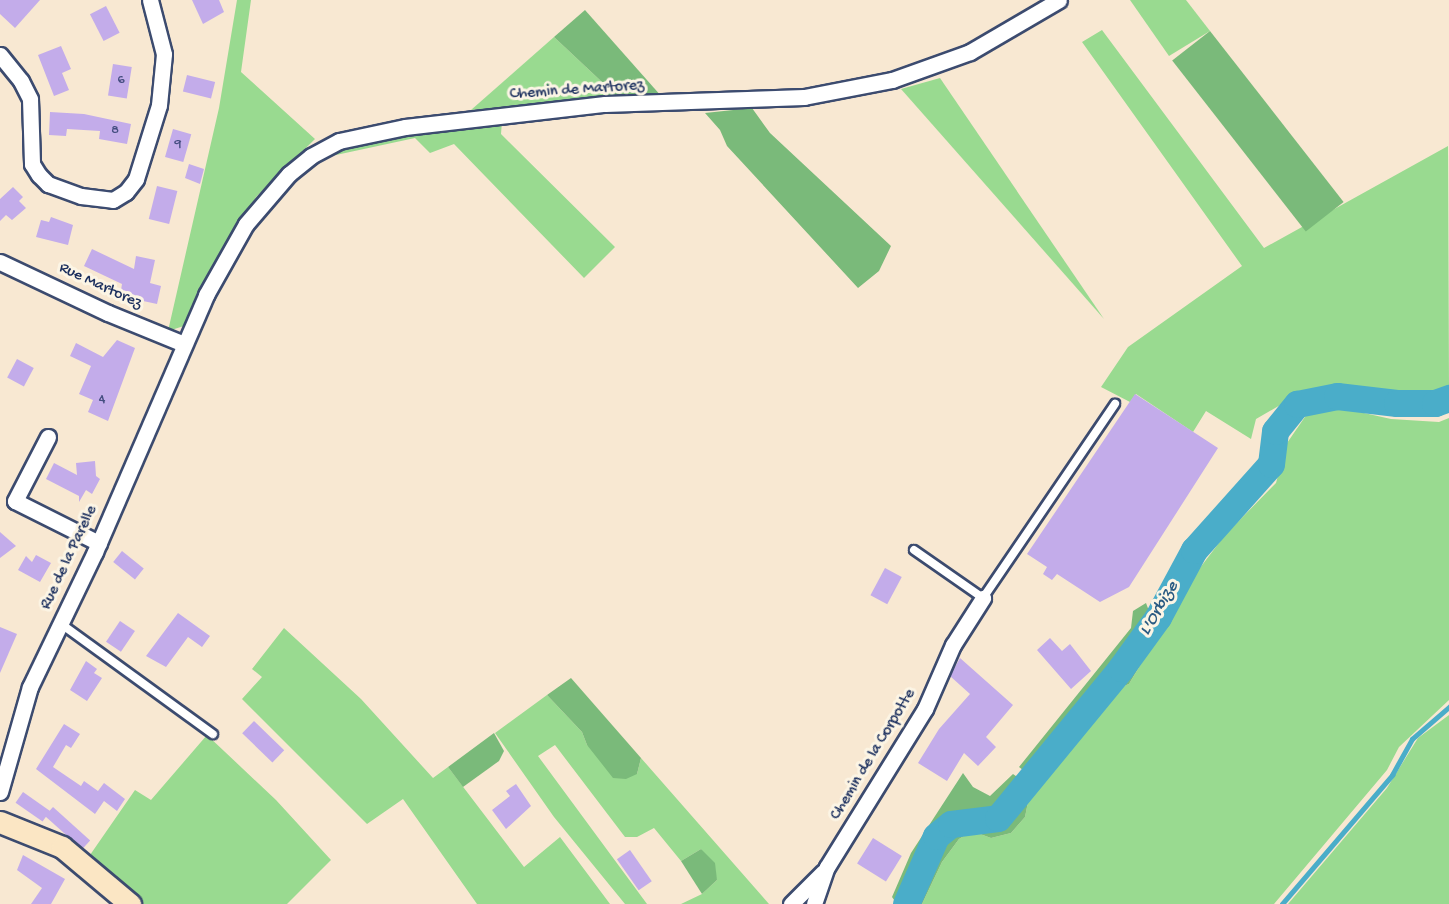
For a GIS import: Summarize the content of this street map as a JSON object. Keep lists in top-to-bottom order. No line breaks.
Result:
{"streets":{"street":["Chemin de Martorez","Rue Martorez","Rue de la Parelle","Chemin de la Corpotte"]},"crossings":[["Chemin de Martorez","Rue Martorez"],["Chemin de Martorez","Rue de la Parelle"],["Rue Martorez","Rue de la Parelle"]],"water":["L'Orbize"],"house_numbers":["6","8","9","4"]}
